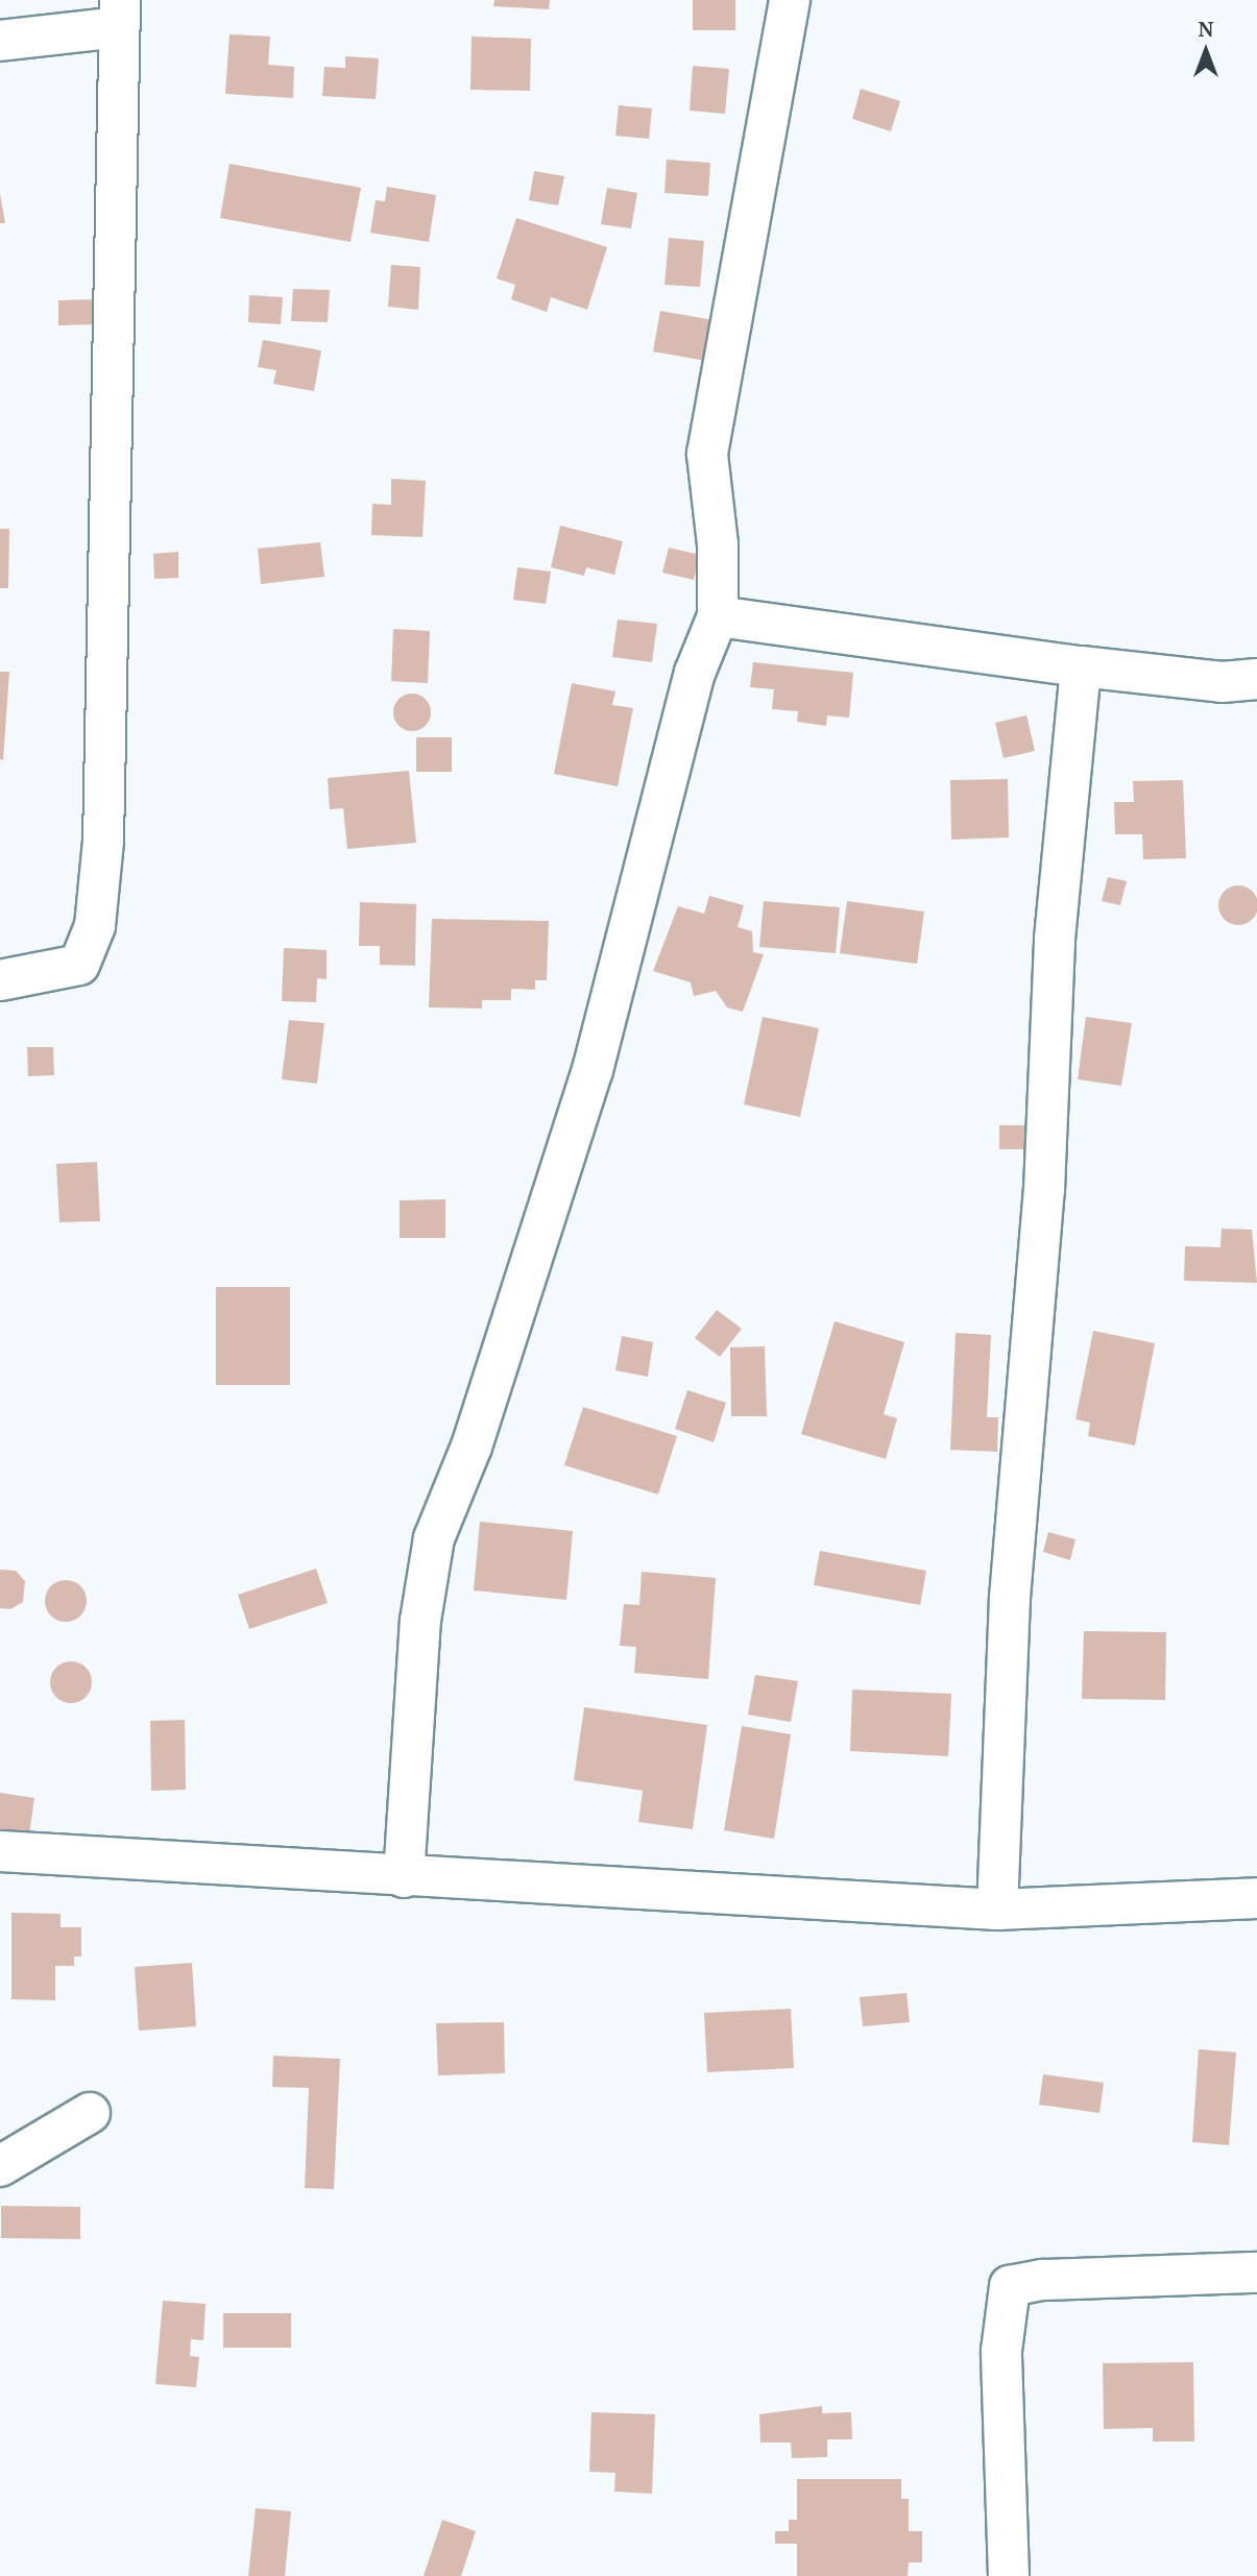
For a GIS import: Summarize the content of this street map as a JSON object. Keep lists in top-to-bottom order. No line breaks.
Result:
{"north":"top"}
